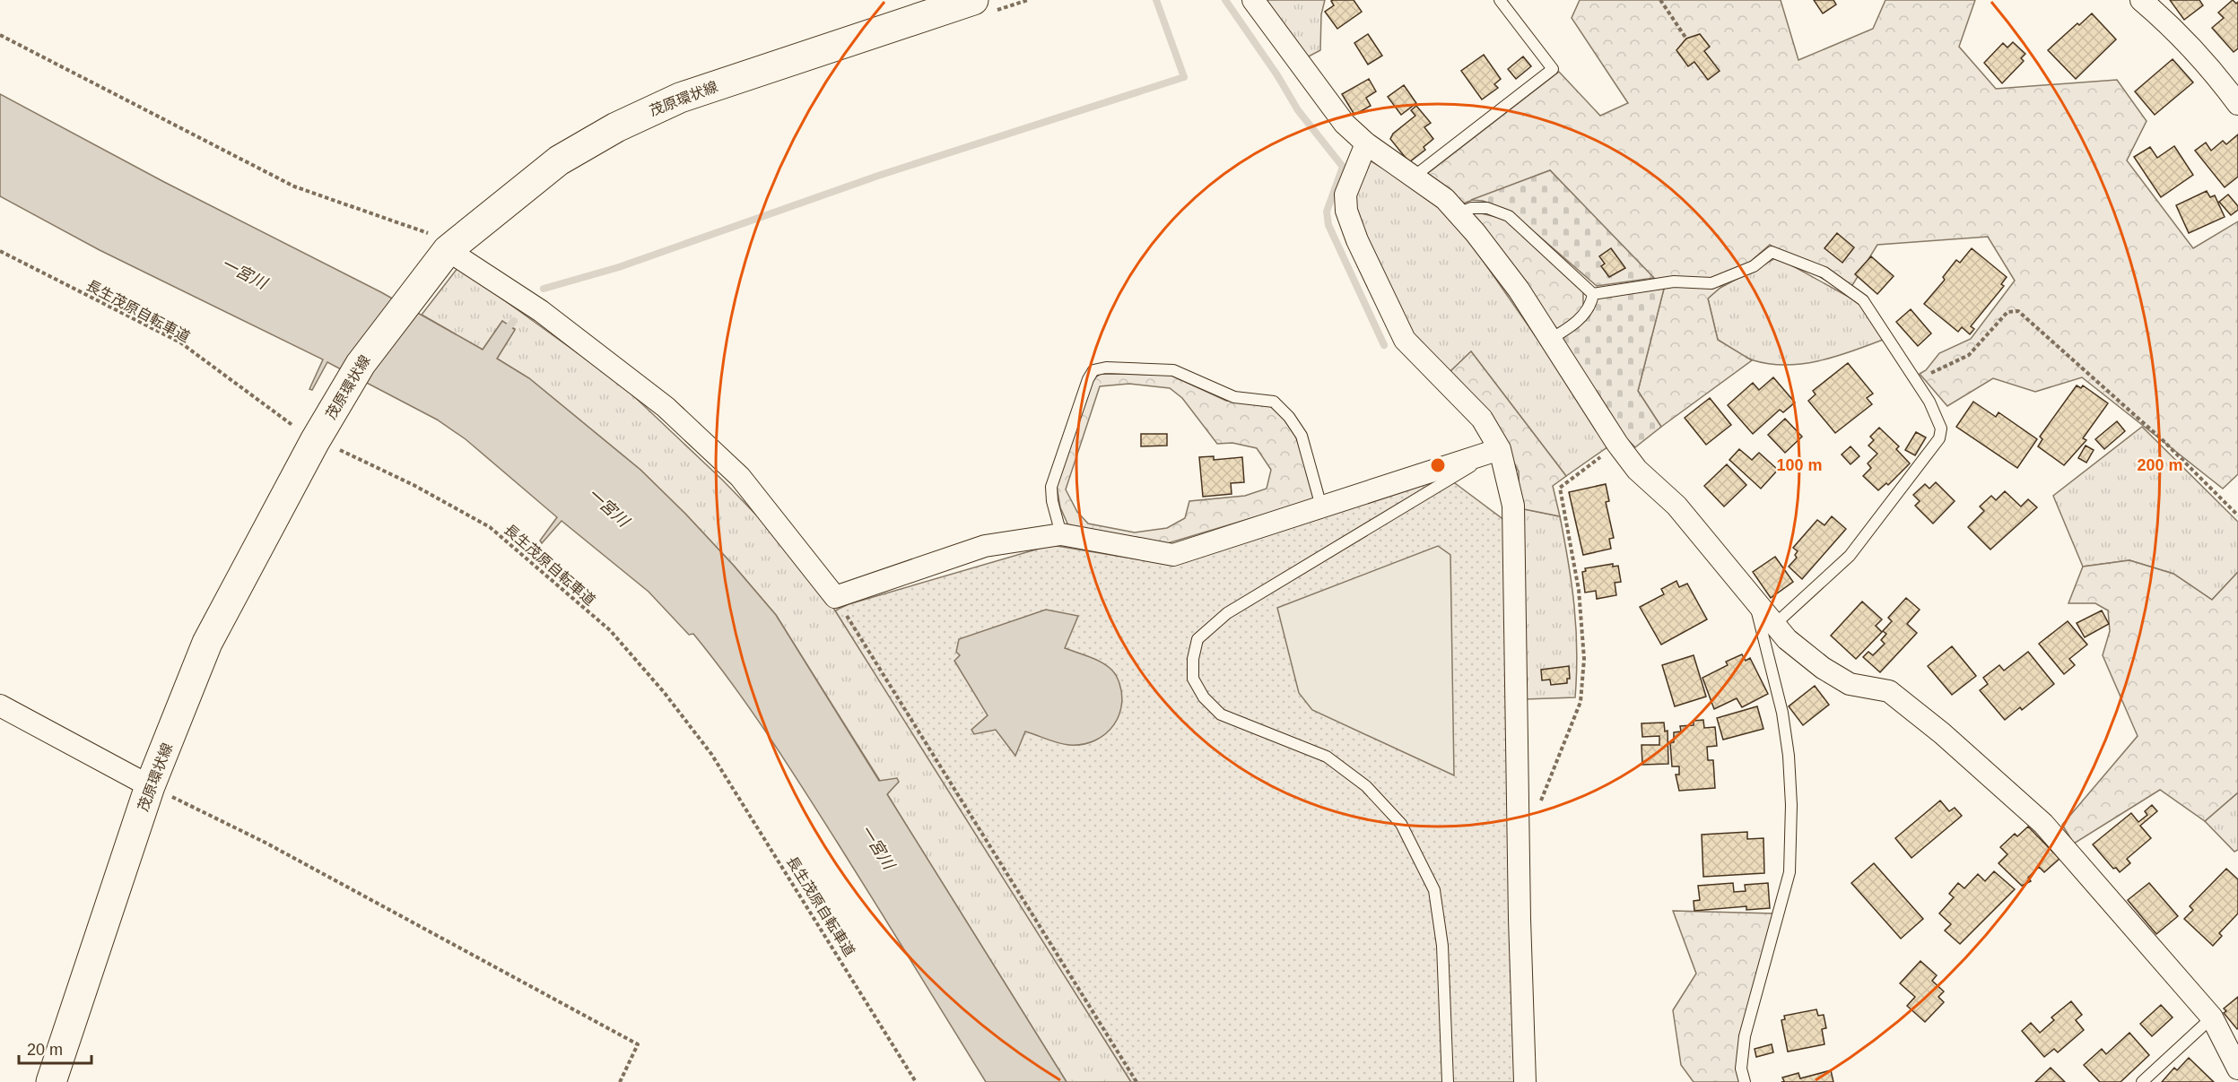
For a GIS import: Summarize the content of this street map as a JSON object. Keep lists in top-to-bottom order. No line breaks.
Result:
{"streets":{"main road":["茂原環状線"],"path":["長生茂原自転車道"]},"crossings":[["茂原環状線","長生茂原自転車道"]],"water":["一宮川"],"scale_bar":"20 m","rings":["100 m","200 m"]}
